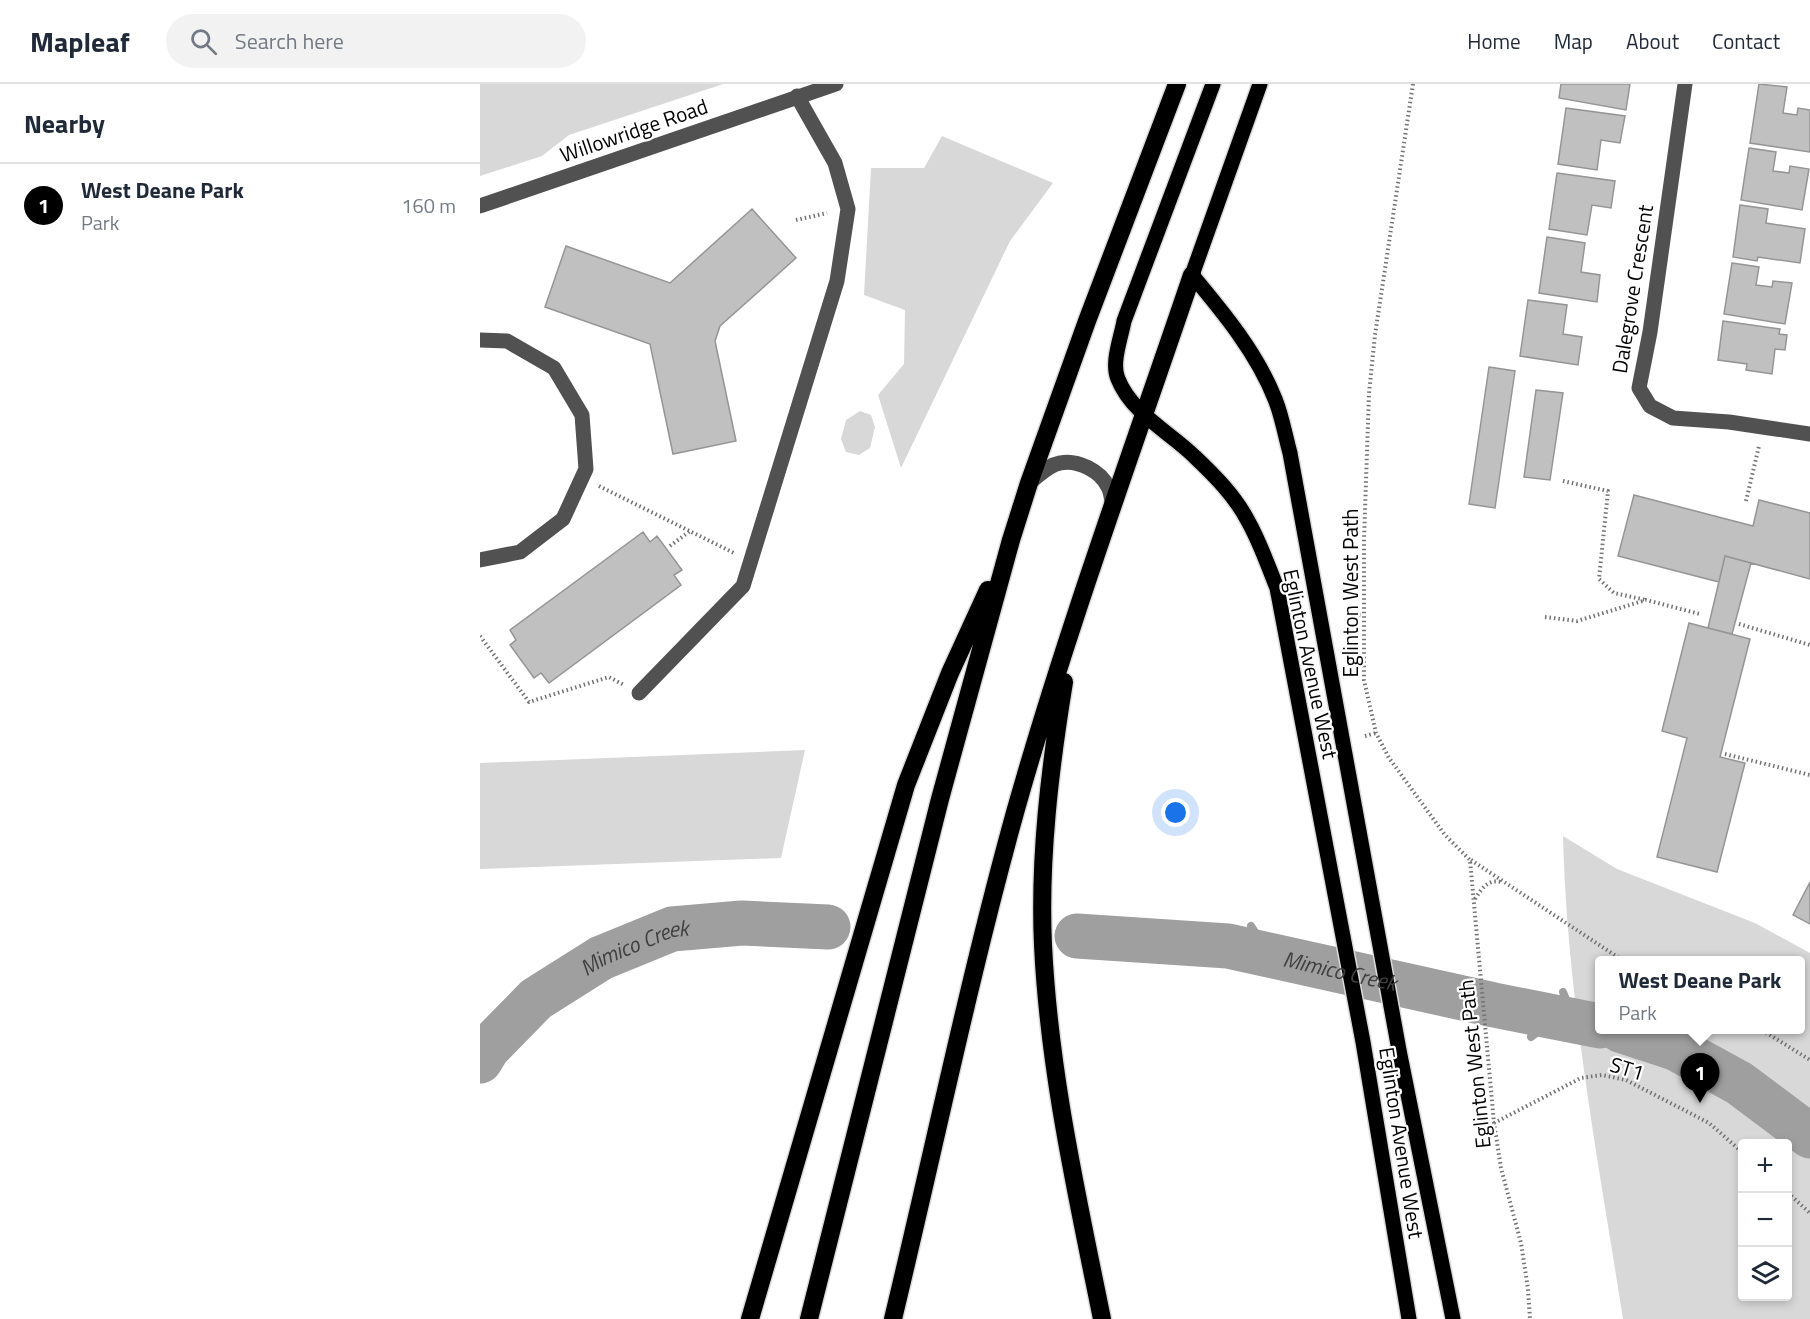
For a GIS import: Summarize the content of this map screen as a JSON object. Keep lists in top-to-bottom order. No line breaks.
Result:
{"streets":{"main road":["Eglinton Avenue West"],"street":["Willowridge Road","Dalegrove Crescent"],"path":["Eglinton West Path","ST1"]},"crossings":[["Eglinton West Path","ST1"]],"water":["Mimico Creek"],"page":{"header":"Mapleaf","search":"Search here","nav":["Home","Map","About","Contact"],"heading":"Nearby","list":[{"mark":"1","name":"West Deane Park","note":"Park","value":"160 m"}],"popup":["West Deane Park","Park"],"pins":"1","map_buttons":["+","−"]}}
